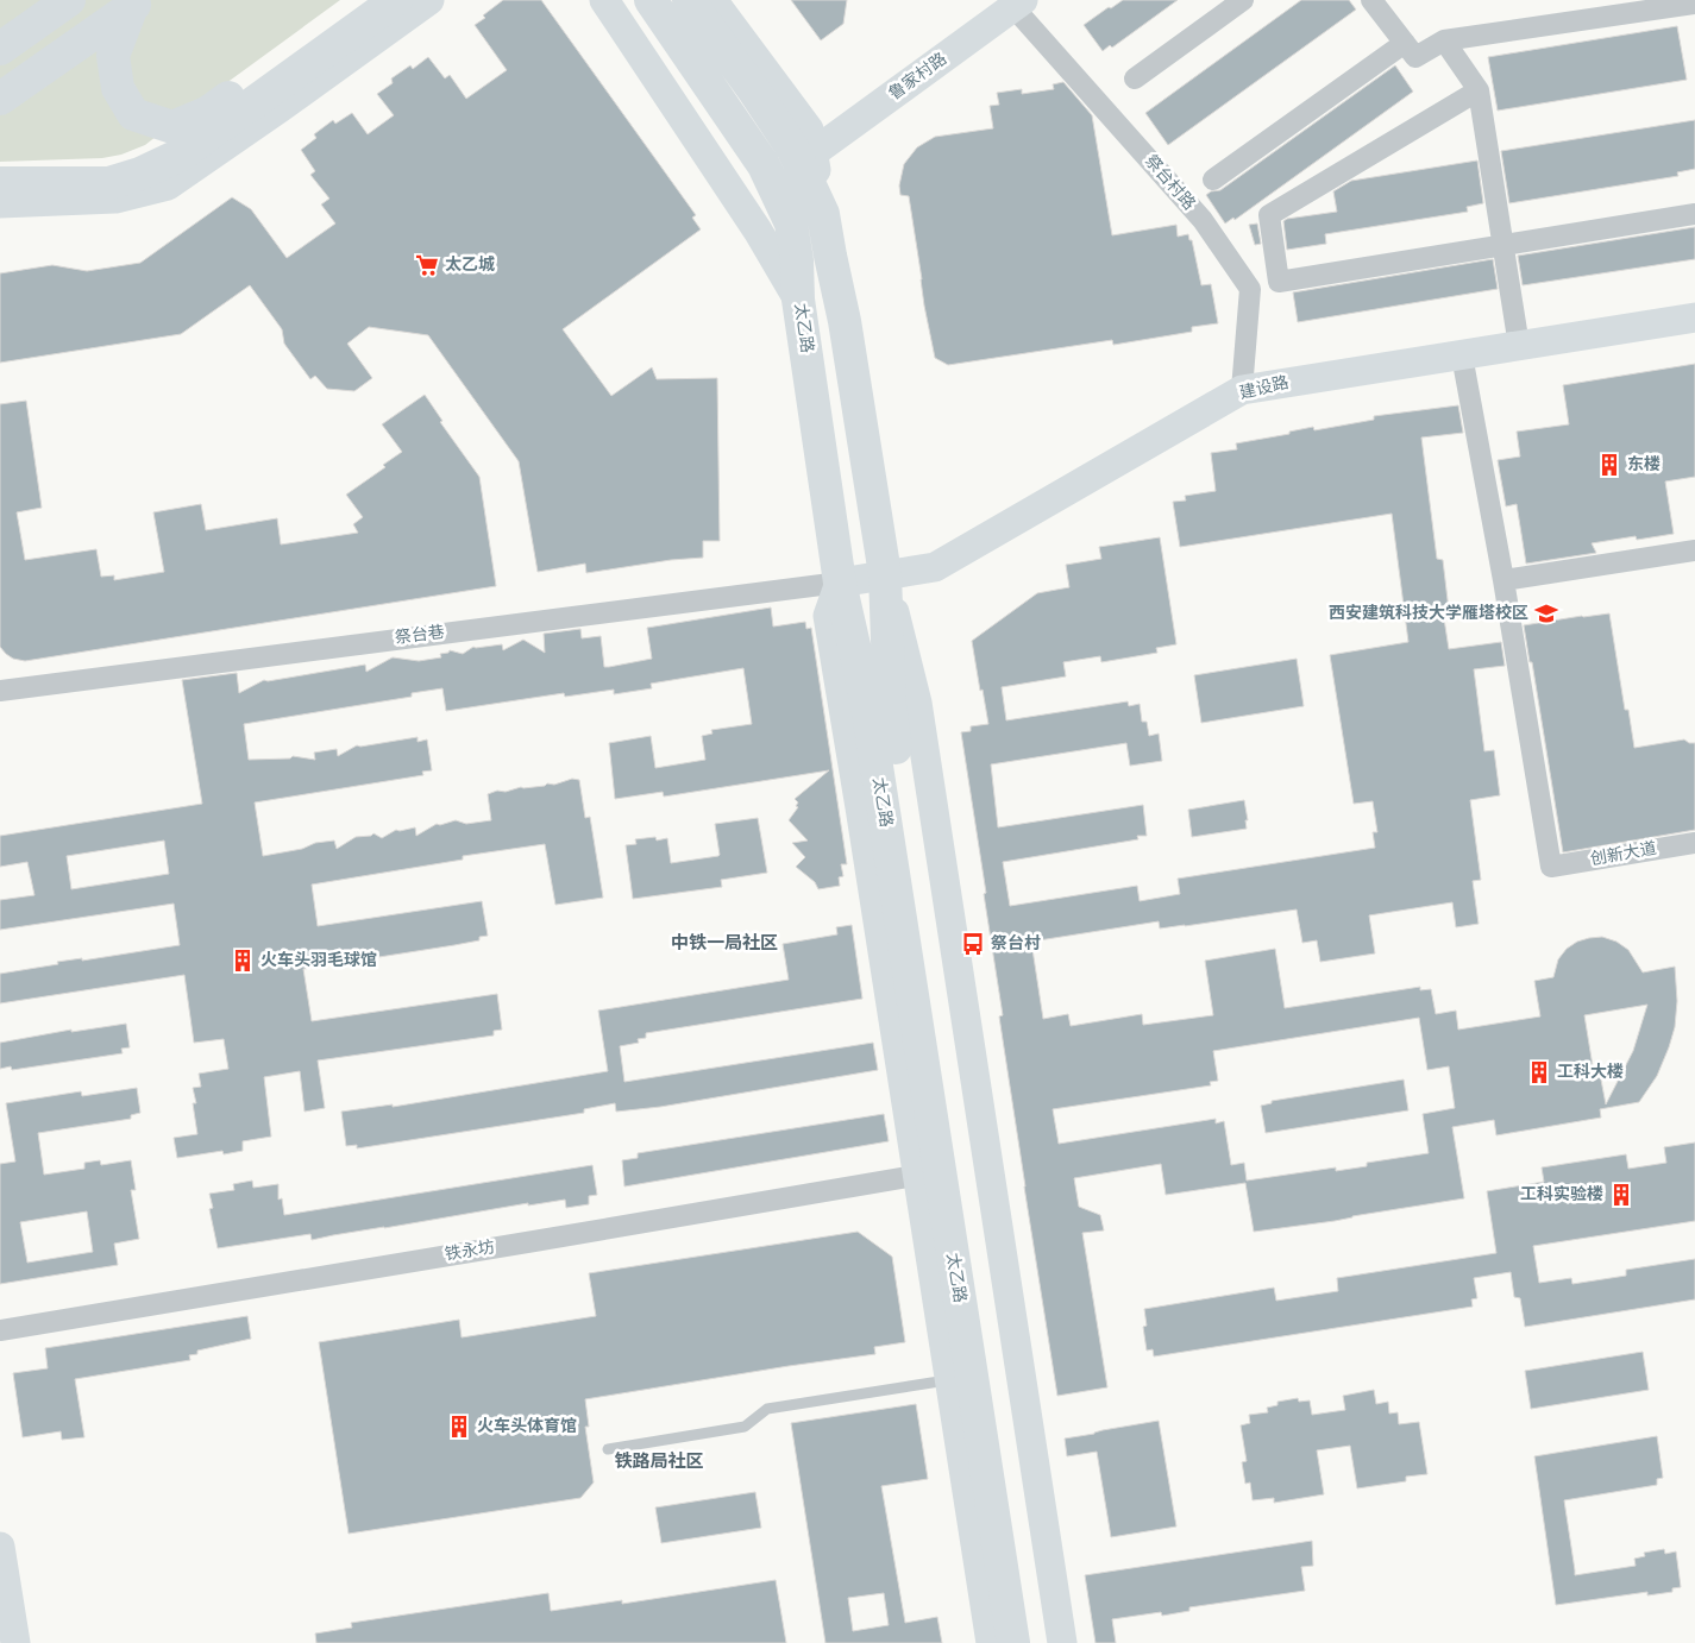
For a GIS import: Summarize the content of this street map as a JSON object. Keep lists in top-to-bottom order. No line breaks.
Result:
{"streets":{"main road":["鲁家村路","太乙路","建设路"],"street":["祭台村路","祭台巷","创新大道","铁永坊"]},"crossings":[["鲁家村路","祭台村路"],["祭台村路","建设路"],["太乙路","建设路"],["太乙路","祭台巷"],["太乙路","铁永坊"],["建设路","祭台巷"]],"districts":["中铁一局社区","铁路局社区"],"places":{"supermarket":["太乙城"],"building":["东楼","火车头羽毛球馆","工科大楼","工科实验楼","火车头体育馆"],"school or university":["西安建筑科技大学雁塔校区"],"bus stop":["祭台村"]}}
